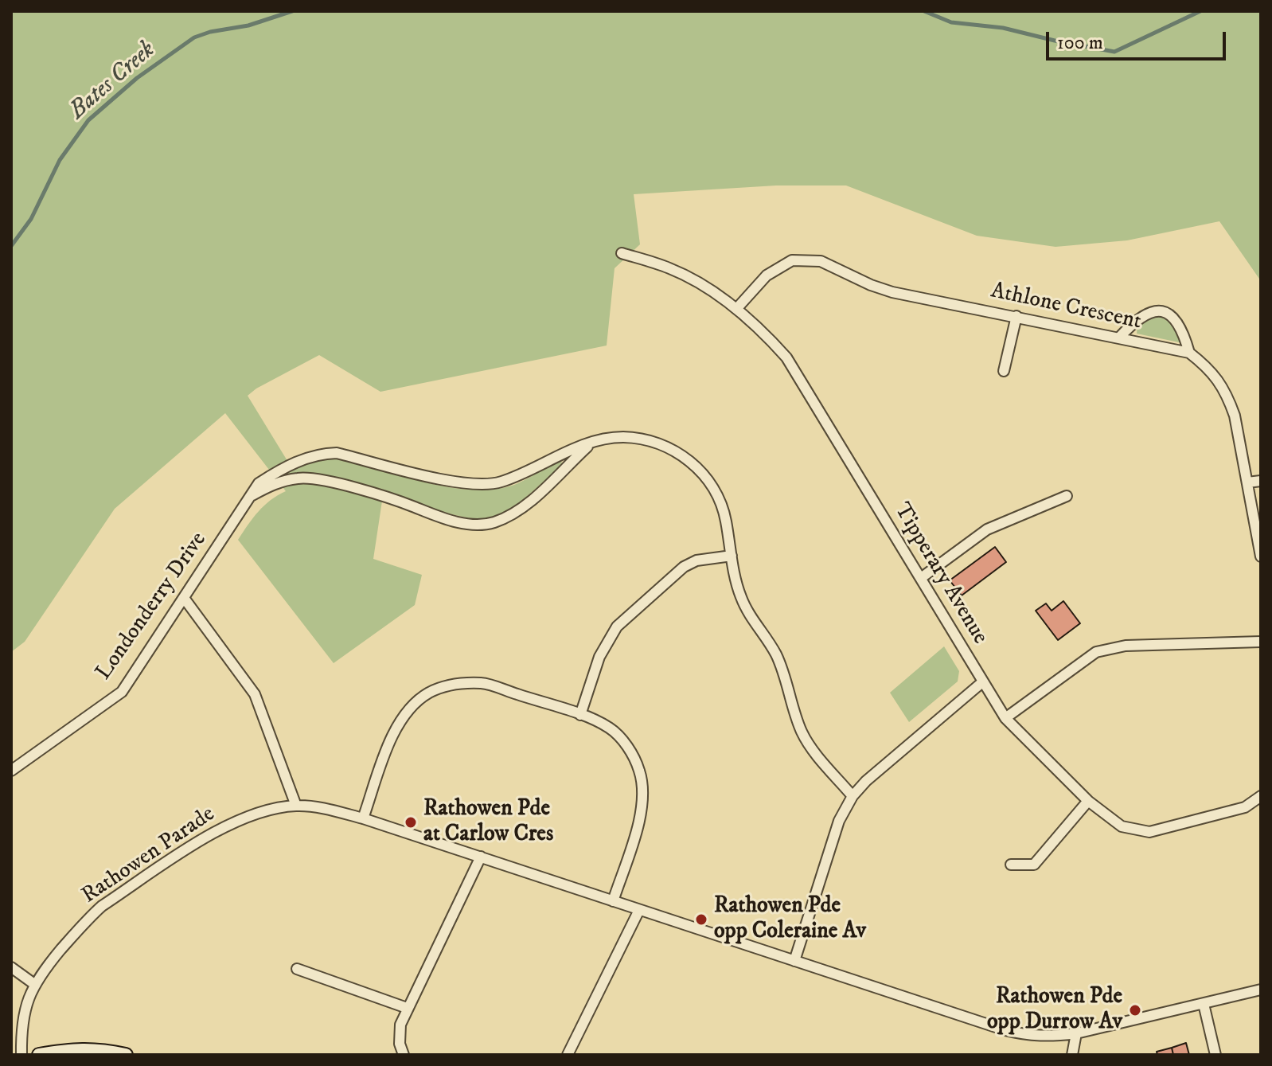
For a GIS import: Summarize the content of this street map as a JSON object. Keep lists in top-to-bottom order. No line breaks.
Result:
{"streets":{"street":["Athlone Crescent","Tipperary Avenue","Londonderry Drive","Rathowen Parade"]},"crossings":[["Athlone Crescent","Tipperary Avenue"]],"water":["Bates Creek"],"places":["Rathowen Pde at Carlow Cres","Rathowen Pde opp Coleraine Av","Rathowen Pde opp Durrow Av"],"scale_bar":"100 m"}
